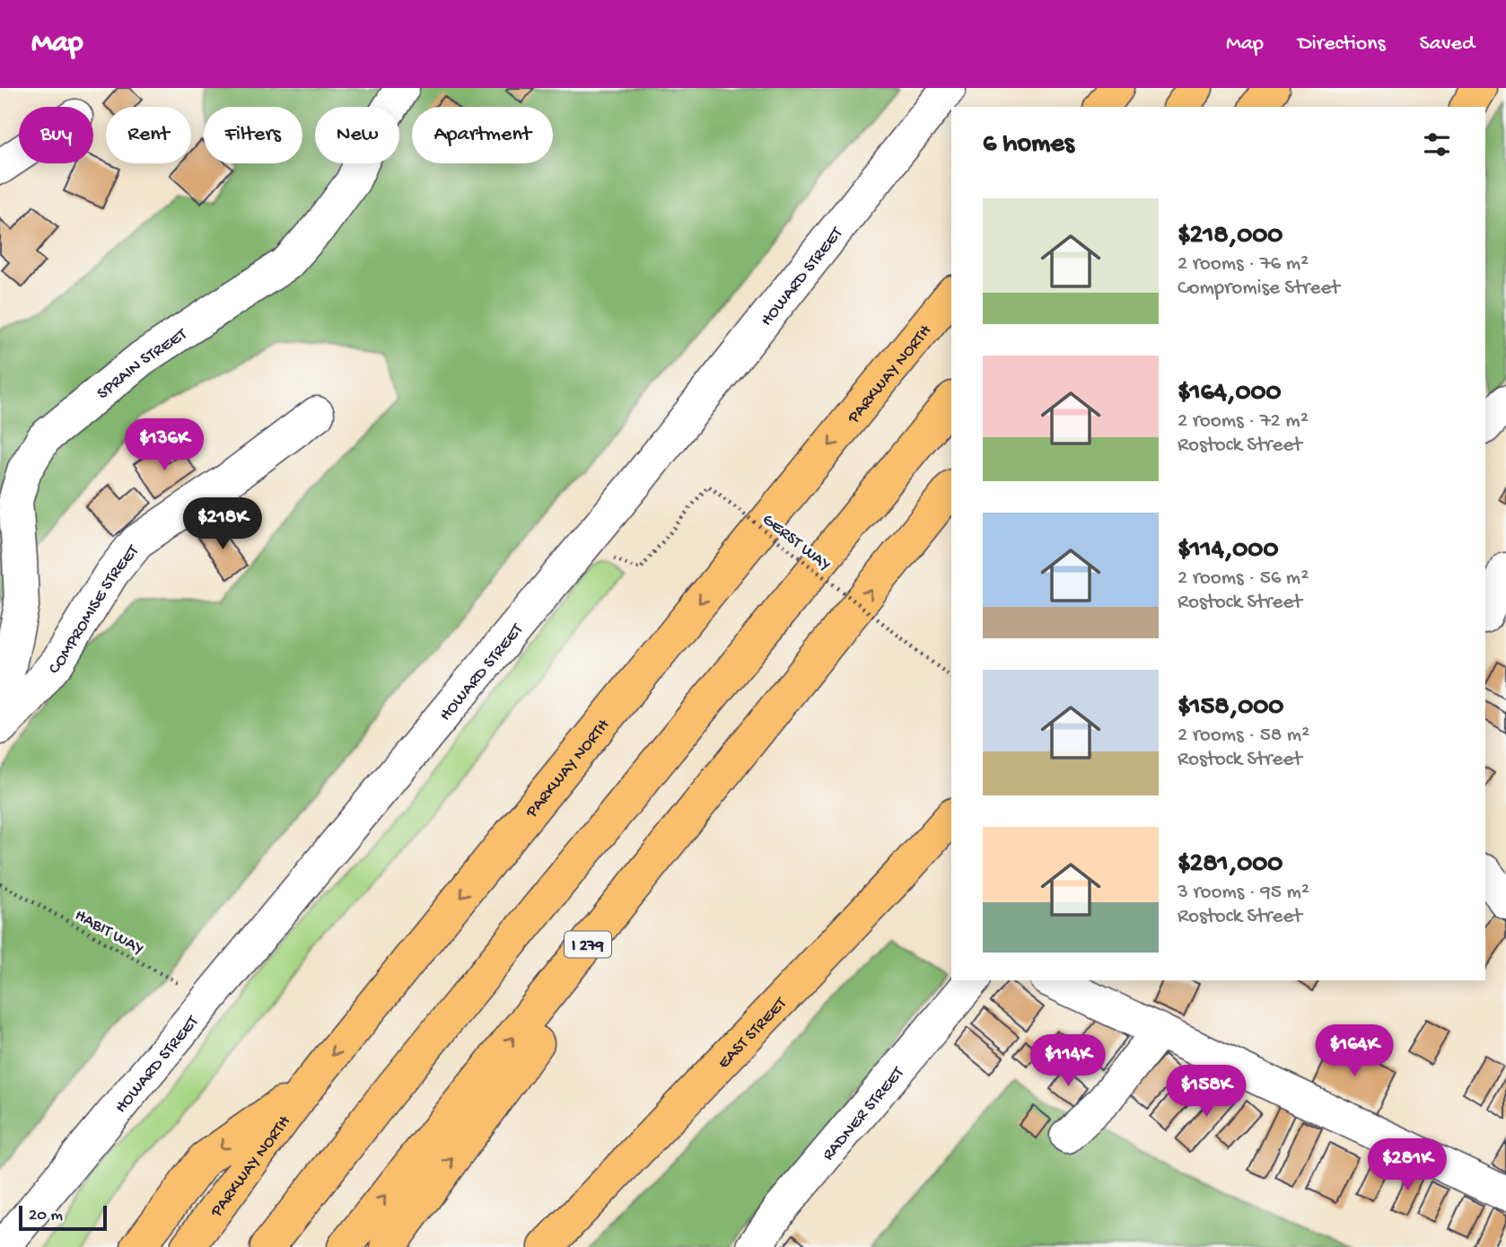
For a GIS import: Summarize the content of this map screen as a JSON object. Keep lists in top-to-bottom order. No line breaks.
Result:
{"streets":{"main road":["PARKWAY NORTH","I 279","EAST STREET"],"street":["HOWARD STREET","SPRAIN STREET","COMPROMISE STREET","RADNER STREET"],"path":["GERST WAY","HABIT WAY"]},"crossings":[["HOWARD STREET","HABIT WAY"]],"scale_bar":"20 m","page":{"header":"Map","nav":["Map","Directions","Saved"],"chip":["Buy","Rent","Filters","New","Apartment"],"heading":"6 homes","list":[{"name":"$218,000","note":"2 rooms · 76 m² · Compromise Street"},{"name":"$164,000","note":"2 rooms · 72 m² · Rostock Street"},{"name":"$114,000","note":"2 rooms · 56 m² · Rostock Street"},{"name":"$158,000","note":"2 rooms · 58 m² · Rostock Street"},{"name":"$281,000","note":"3 rooms · 95 m² · Rostock Street"}],"price":["$136K","$218K","$164K","$114K","$158K","$281K"],"scale":"20 m"}}
